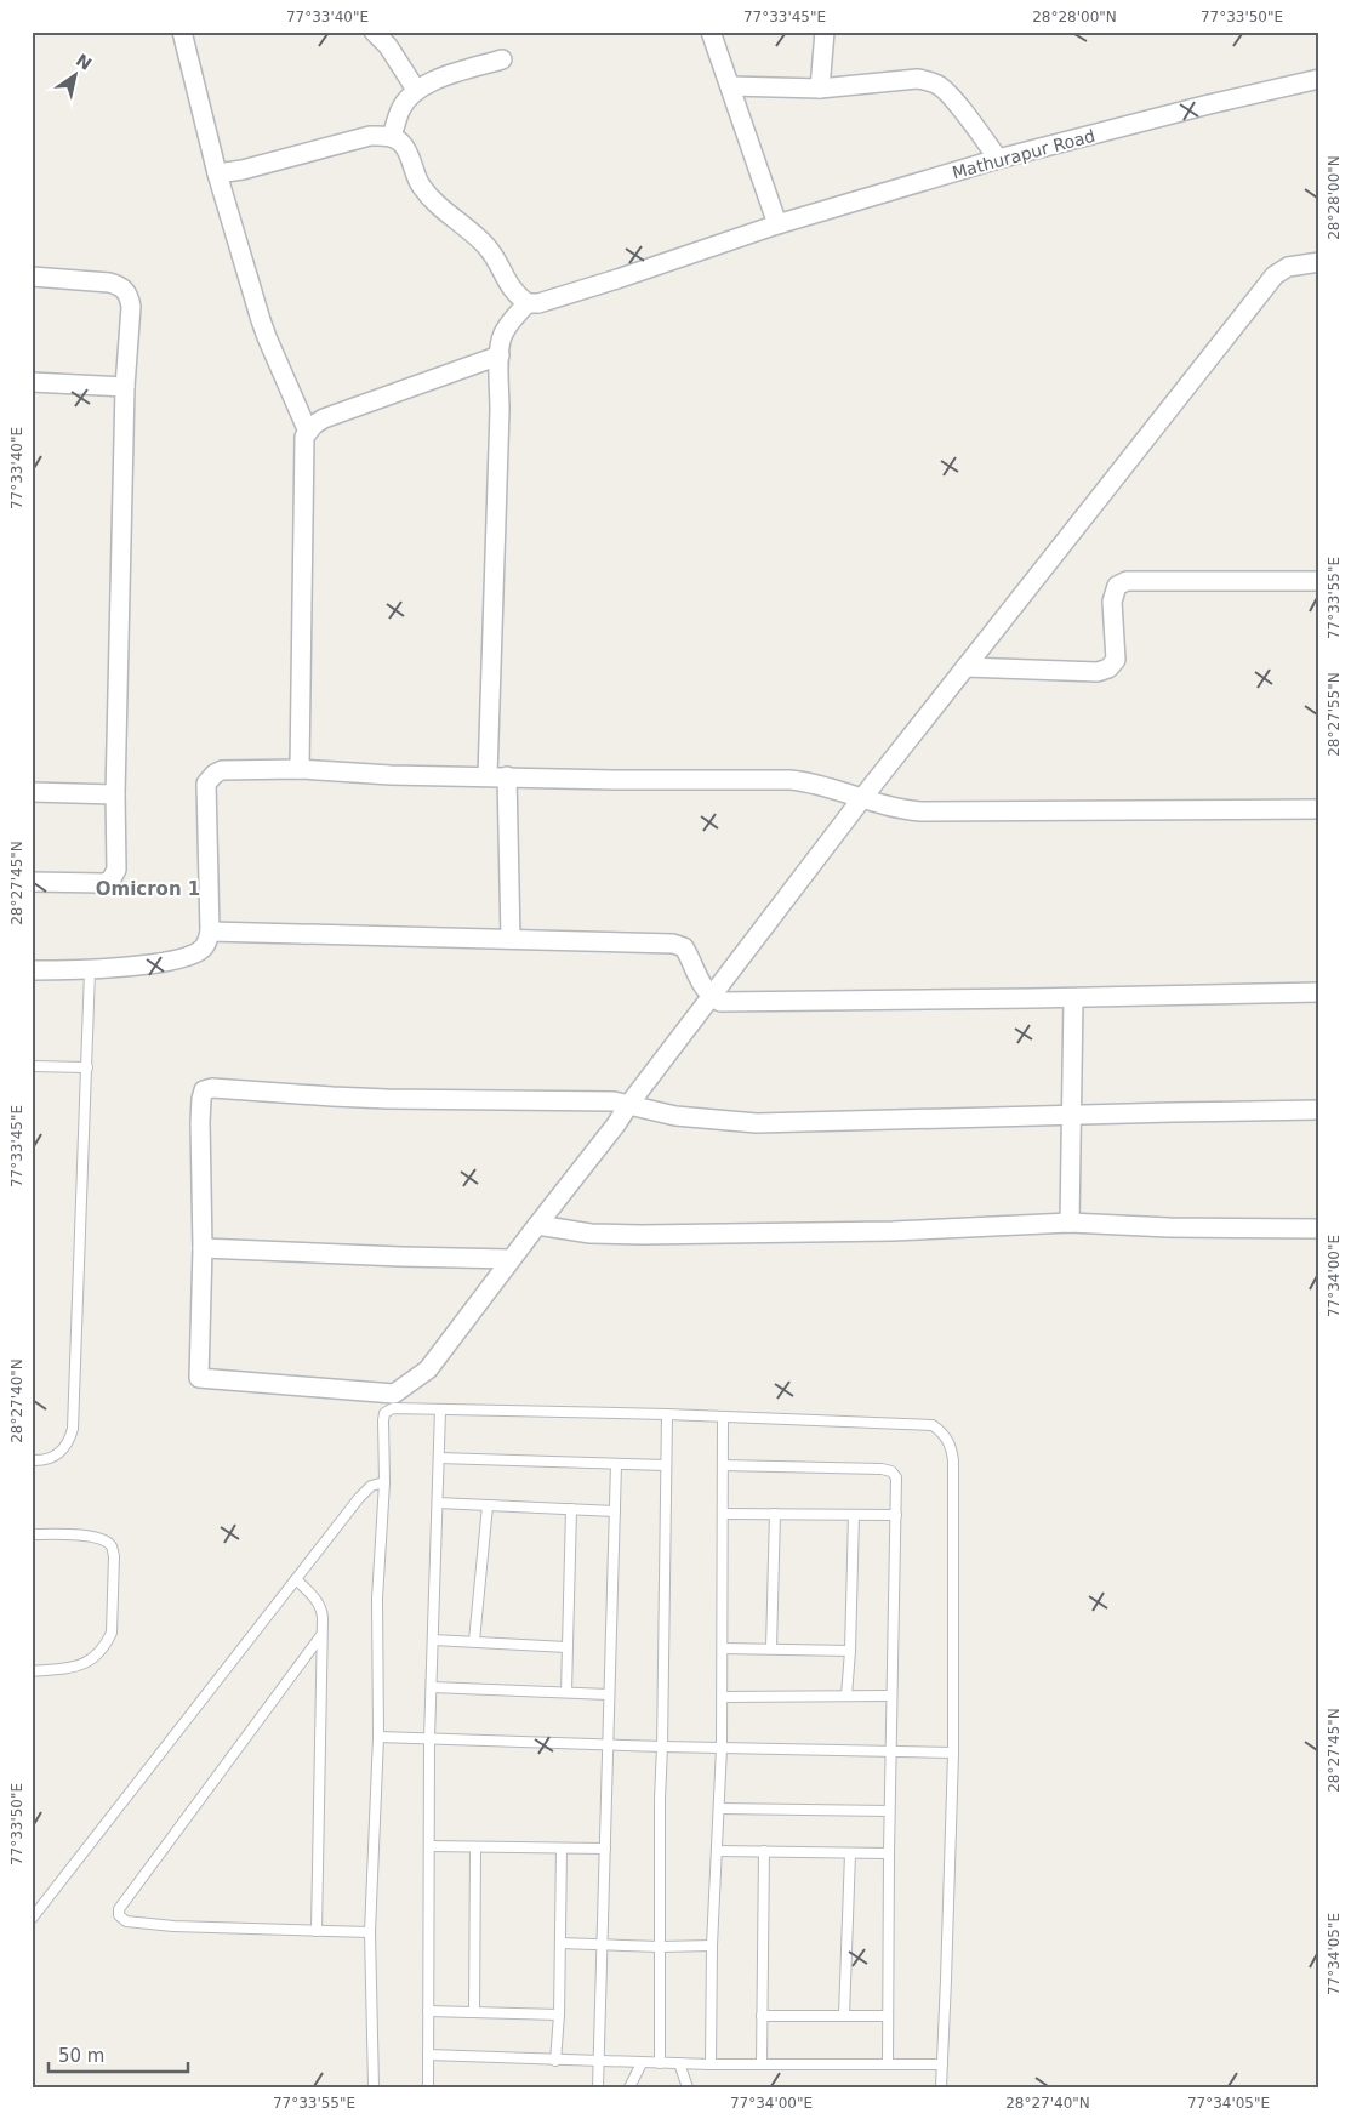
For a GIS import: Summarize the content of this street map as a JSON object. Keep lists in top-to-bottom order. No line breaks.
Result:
{"streets":{"street":["Mathurapur Road"]},"districts":["Omicron 1"],"scale_bar":"50 m","north":"top right","coordinates":["77°33'40\"E","77°33'45\"E","28°28'00\"N","77°33'50\"E","77°33'55\"E","28°27'55\"N","28°27'45\"N","77°34'00\"E","28°27'40\"N","77°34'05\"E"]}
